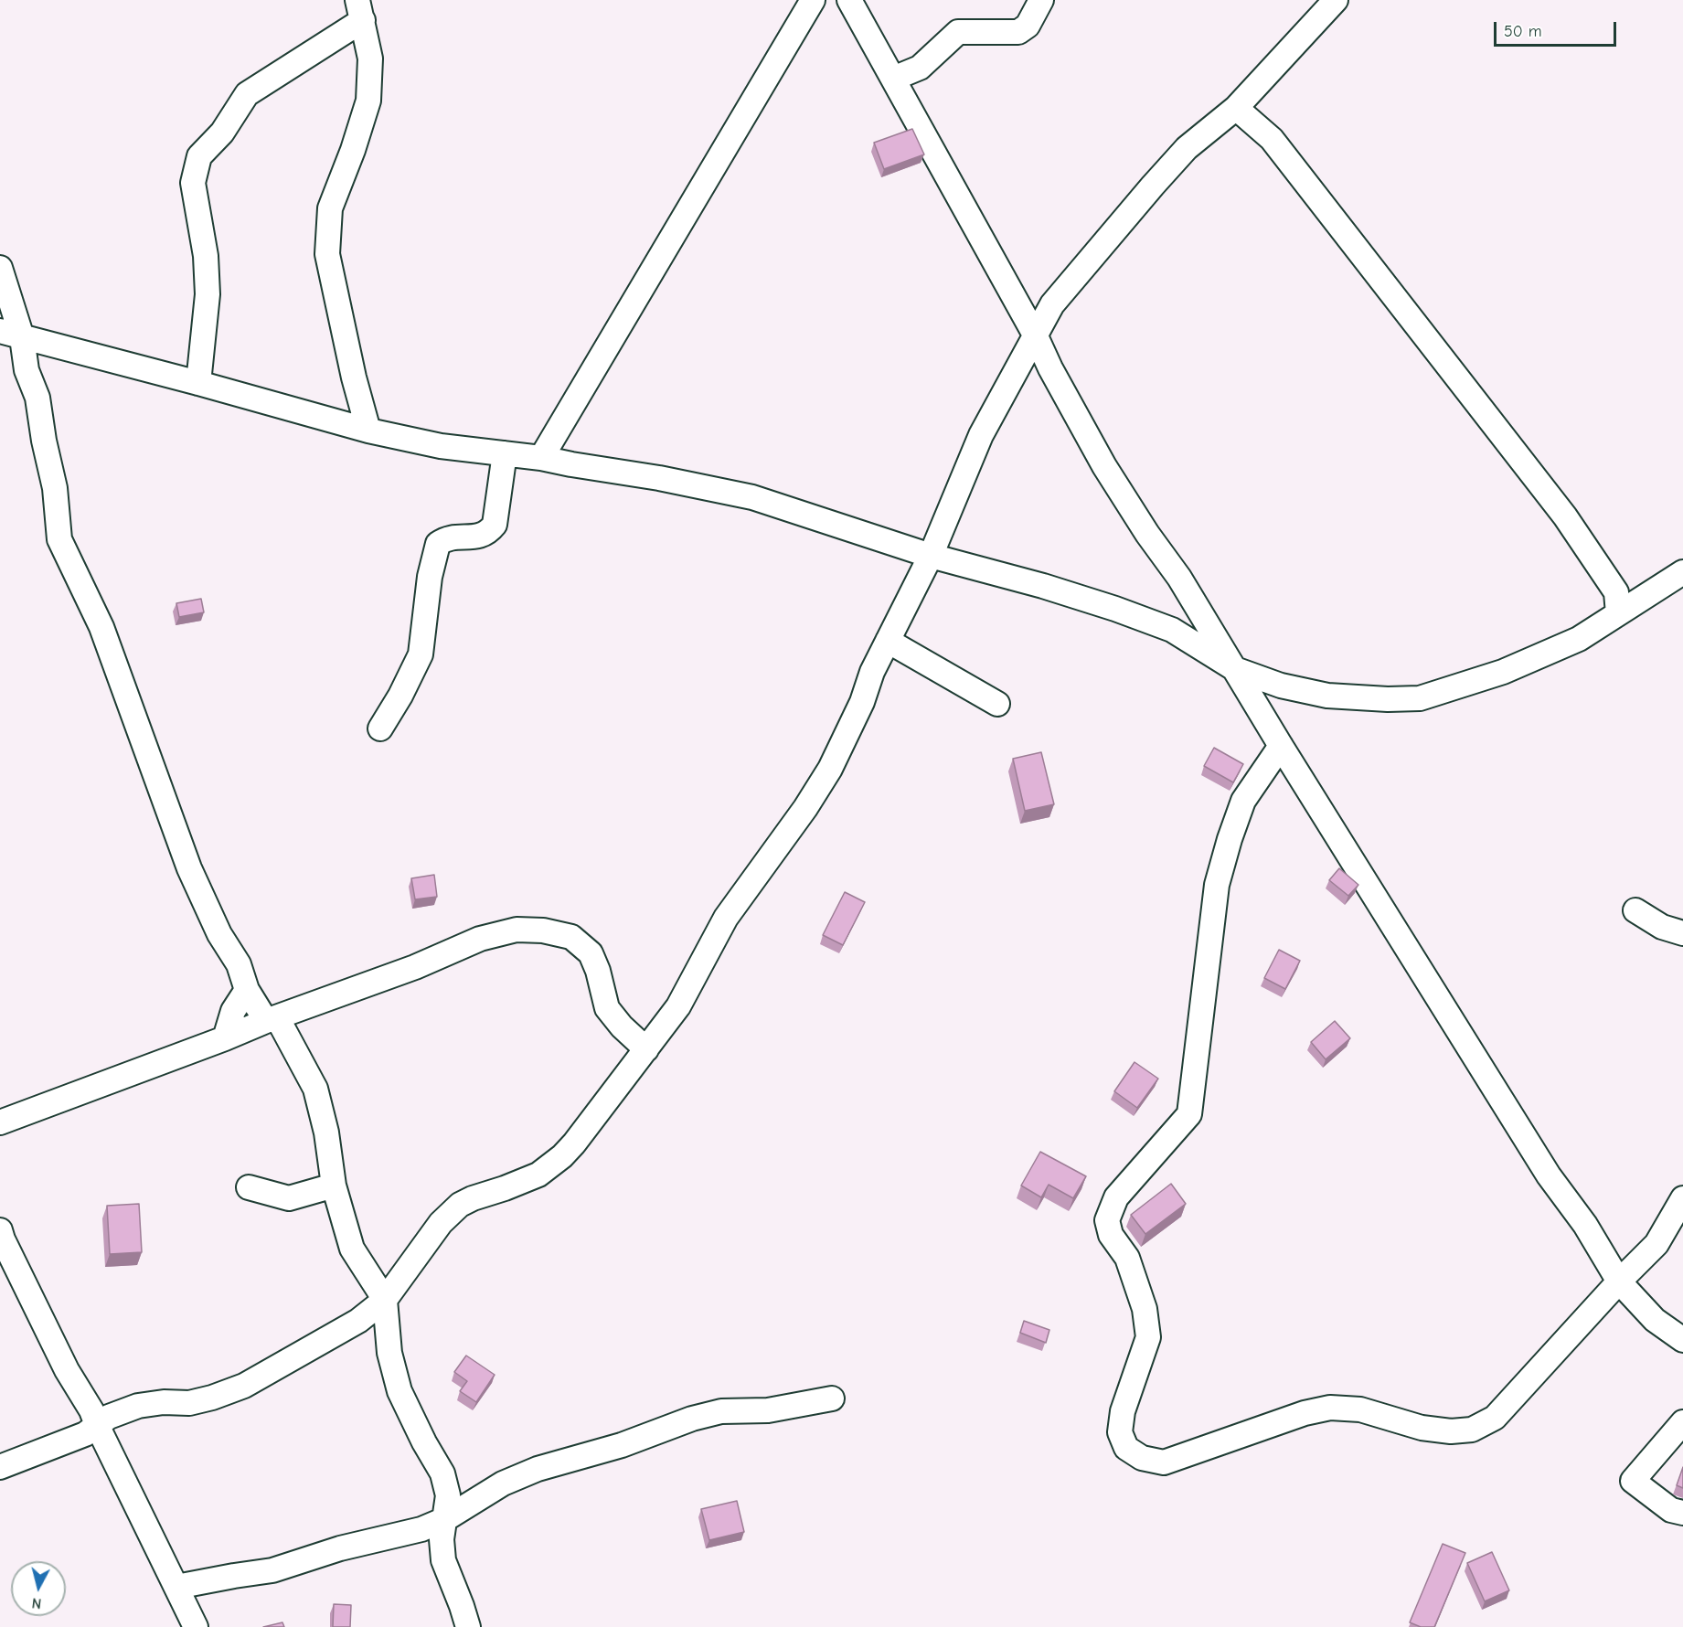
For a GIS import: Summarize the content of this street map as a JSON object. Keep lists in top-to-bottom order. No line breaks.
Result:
{"scale_bar":"50 m","north":"bottom"}
